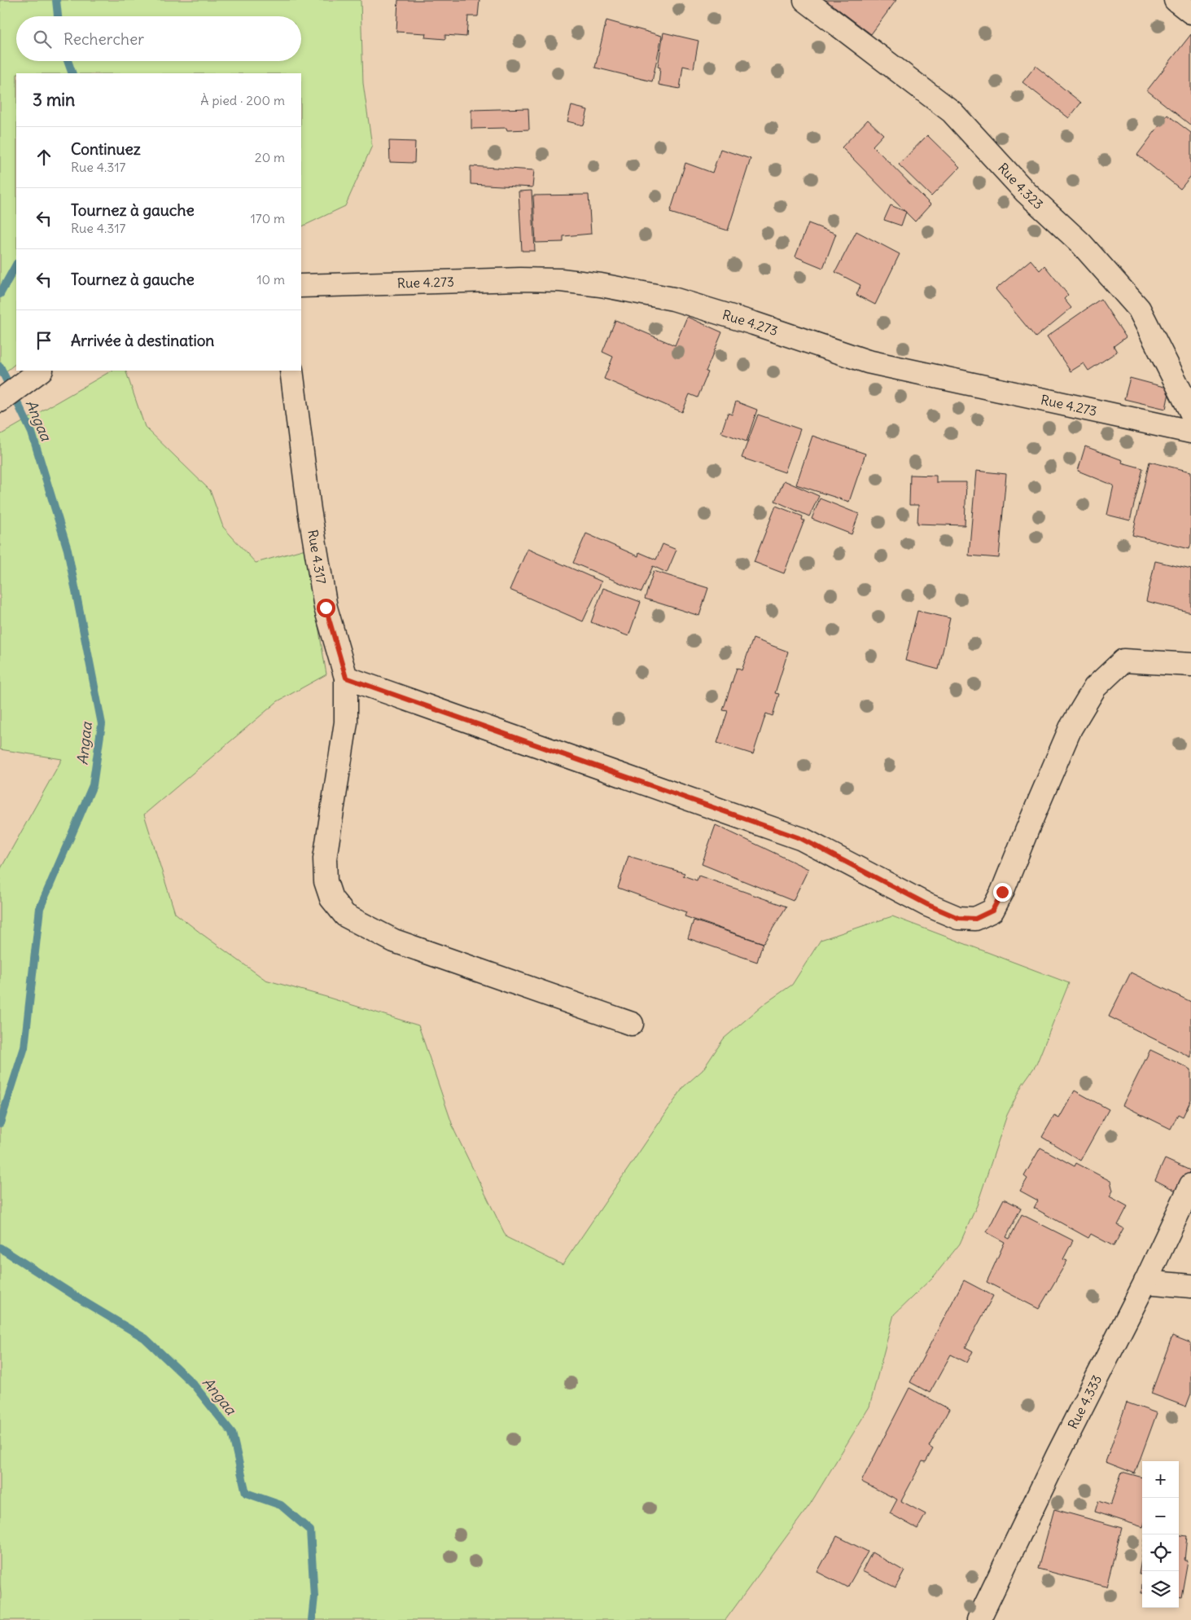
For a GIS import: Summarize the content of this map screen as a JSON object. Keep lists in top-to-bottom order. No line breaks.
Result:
{"streets":{"street":["Rue 4.323","Rue 4.273","Rue 4.317","Rue 4.333"]},"water":["Angaa"],"page":{"search":"Rechercher","heading":["3 min","À pied · 200 m"],"list":[["Continuez","Rue 4.317","20 m"],["Tournez à gauche","Rue 4.317","170 m"],["Tournez à gauche","10 m"],"Arrivée à destination"],"map_buttons":["+","−"]}}
